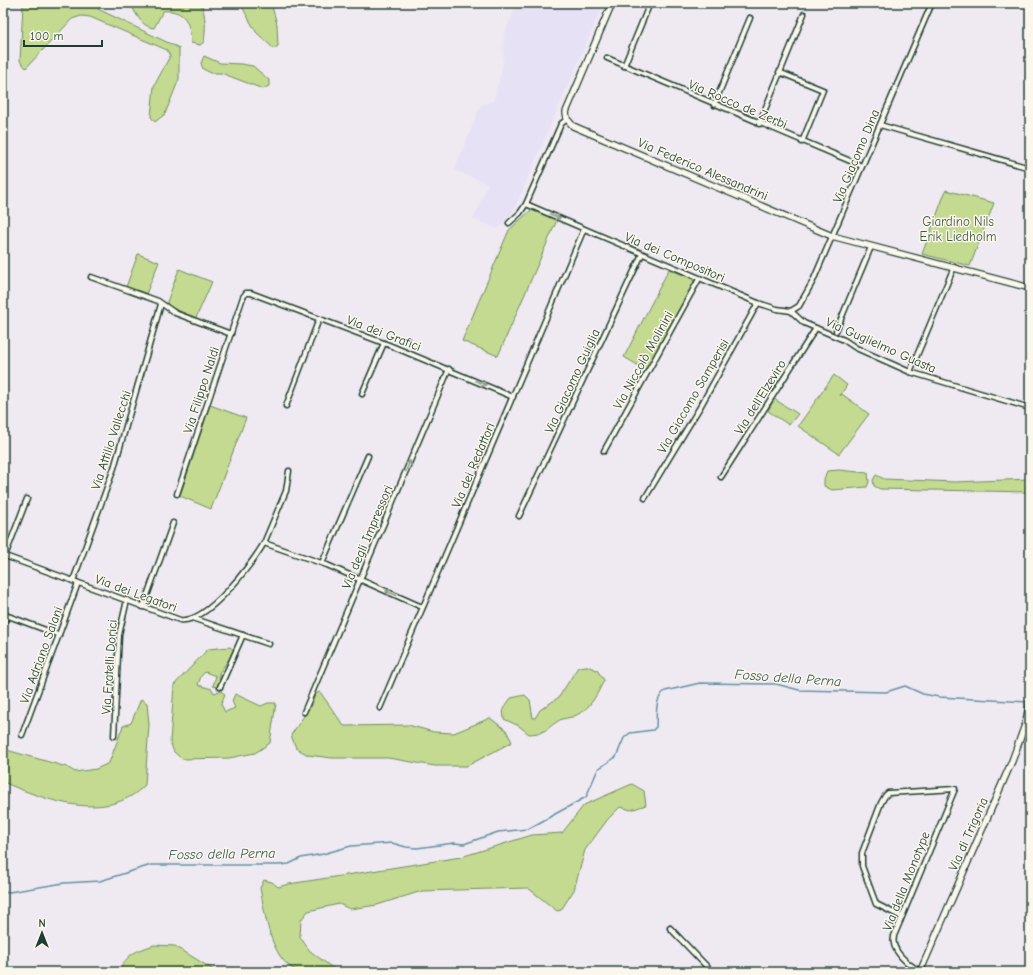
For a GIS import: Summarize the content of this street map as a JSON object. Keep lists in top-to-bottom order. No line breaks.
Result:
{"streets":{"street":["Via Rocco de Zerbi","Via Giacomo Dina","Via Federico Alessandrini","Via dei Compositori","Via dei Grafici","Via Guglielmo Guasta","Via Niccolò Molinini","Via Giacomo Guiglia","Via Filippo Naldi","Via Giacomo Samperisi","Via dell'Elzeviro","Via Attilio Vallecchi","Via dei Redattori","Via degli Impressori","Via dei Legatori","Via Adriano Salani","Via Fratelli Dorici","Via di Trigoria","Via della Monotype"]},"crossings":[["Via Rocco de Zerbi","Via Giacomo Dina"],["Via Giacomo Dina","Via Federico Alessandrini"],["Via Giacomo Dina","Via dei Compositori"],["Via dei Compositori","Via Guglielmo Guasta"],["Via dei Compositori","Via Niccolò Molinini"],["Via dei Compositori","Via Giacomo Guiglia"],["Via dei Compositori","Via Giacomo Samperisi"],["Via dei Compositori","Via dell'Elzeviro"],["Via dei Compositori","Via dei Redattori"],["Via dei Grafici","Via Filippo Naldi"],["Via dei Grafici","Via dei Redattori"],["Via dei Grafici","Via degli Impressori"],["Via Guglielmo Guasta","Via dell'Elzeviro"],["Via Attilio Vallecchi","Via dei Legatori"],["Via dei Legatori","Via Adriano Salani"],["Via dei Legatori","Via Fratelli Dorici"],["Via di Trigoria","Via della Monotype"]],"one_way":["Via degli Impressori"],"water":["Fosso della Perna"],"parks":["Giardino Nils Erik Liedholm"],"scale_bar":"100 m","north":"top"}
